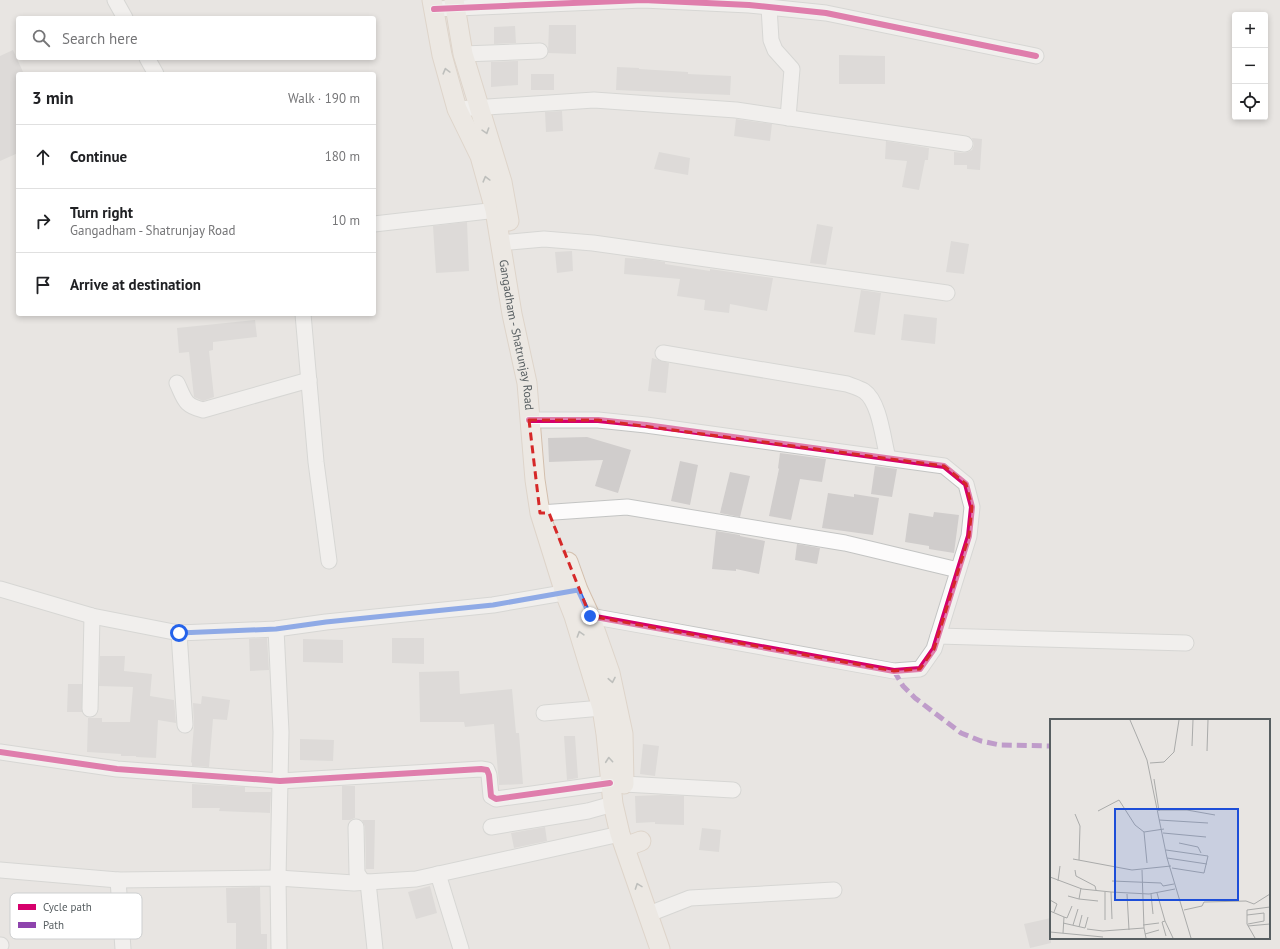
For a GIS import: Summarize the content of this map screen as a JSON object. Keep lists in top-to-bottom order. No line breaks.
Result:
{"streets":{"main road":["Gangadham - Shatrunjay Road"]},"legend":["Cycle path","Path"],"page":{"map_buttons":["+","−"],"search":"Search here","heading":["3 min","Walk · 190 m"],"list":[["Continue","180 m"],["Turn right","Gangadham - Shatrunjay Road","10 m"],"Arrive at destination"]}}
